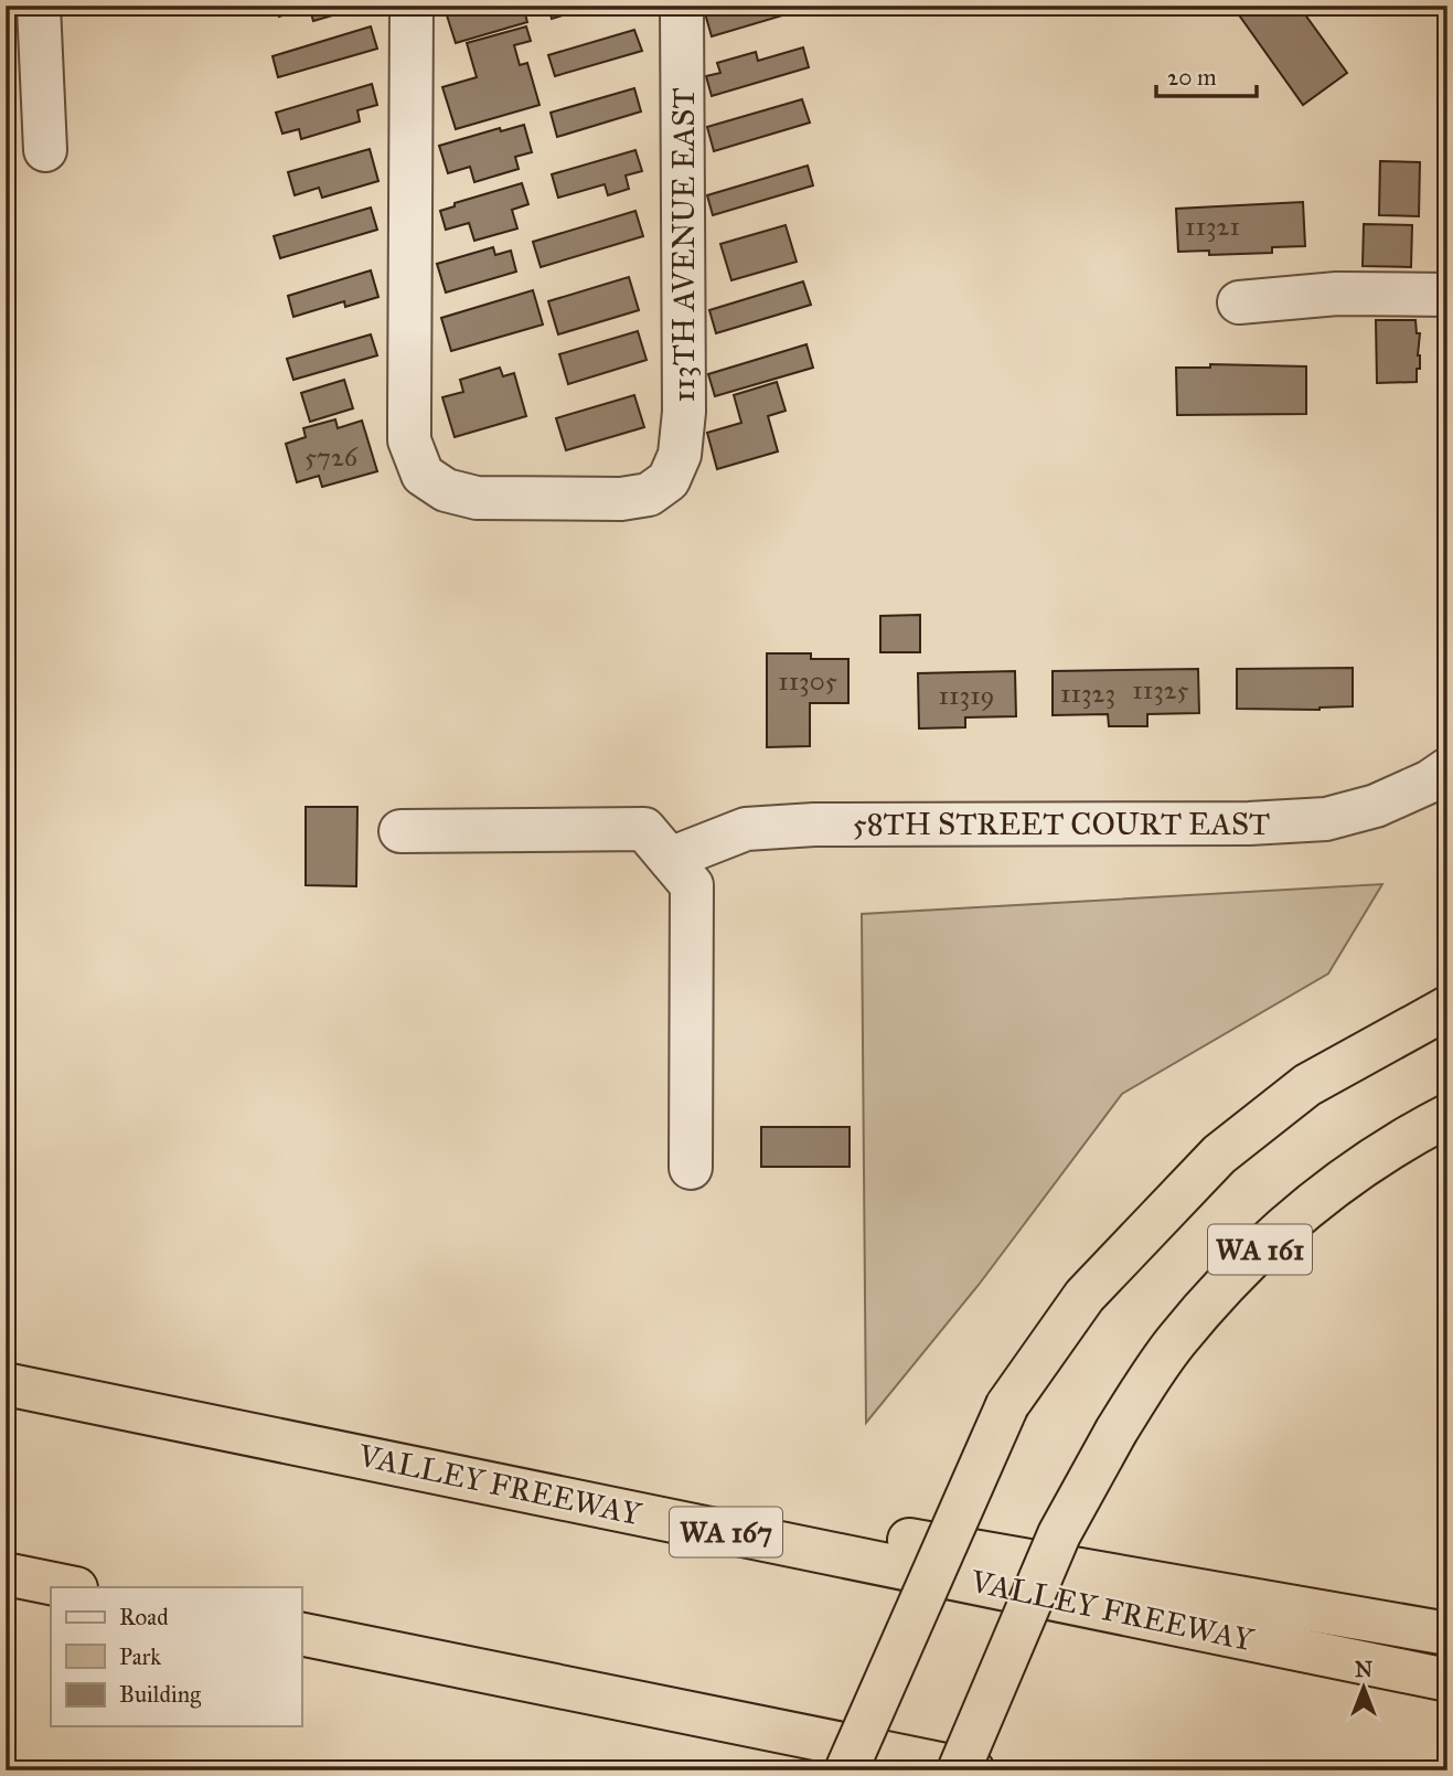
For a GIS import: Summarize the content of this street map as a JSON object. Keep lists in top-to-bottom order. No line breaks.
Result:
{"streets":{"highway":["WA 161","VALLEY FREEWAY","WA 167"],"street":["113TH AVENUE EAST","58TH STREET COURT EAST"]},"house_numbers":["11321","5726","11305","11325","11323","11319"],"legend":["Road","Park","Building"],"scale_bar":"20 m","north":"top"}
